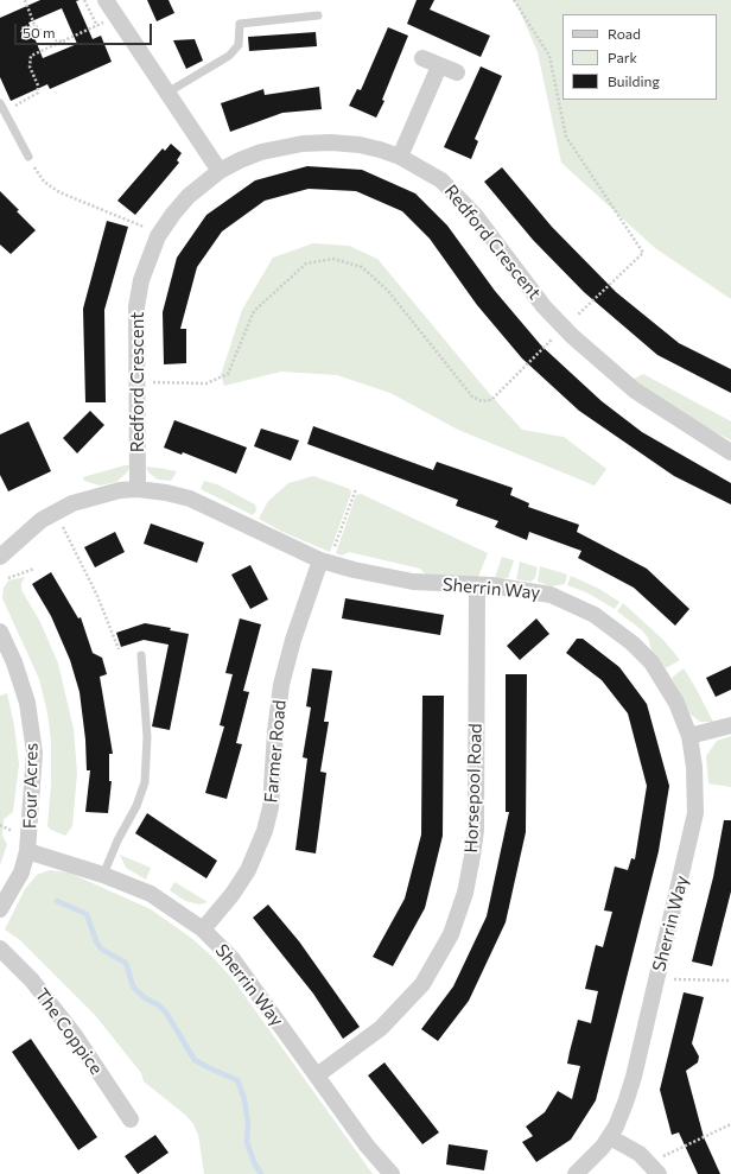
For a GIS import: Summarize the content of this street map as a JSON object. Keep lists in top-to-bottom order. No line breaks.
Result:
{"streets":{"street":["Redford Crescent","Sherrin Way","Farmer Road","Four Acres","Horsepool Road","The Coppice"]},"crossings":[["Redford Crescent","Sherrin Way"],["Sherrin Way","Farmer Road"],["Sherrin Way","Four Acres"],["Sherrin Way","Horsepool Road"]],"legend":["Road","Park","Building"],"scale_bar":"50 m"}
